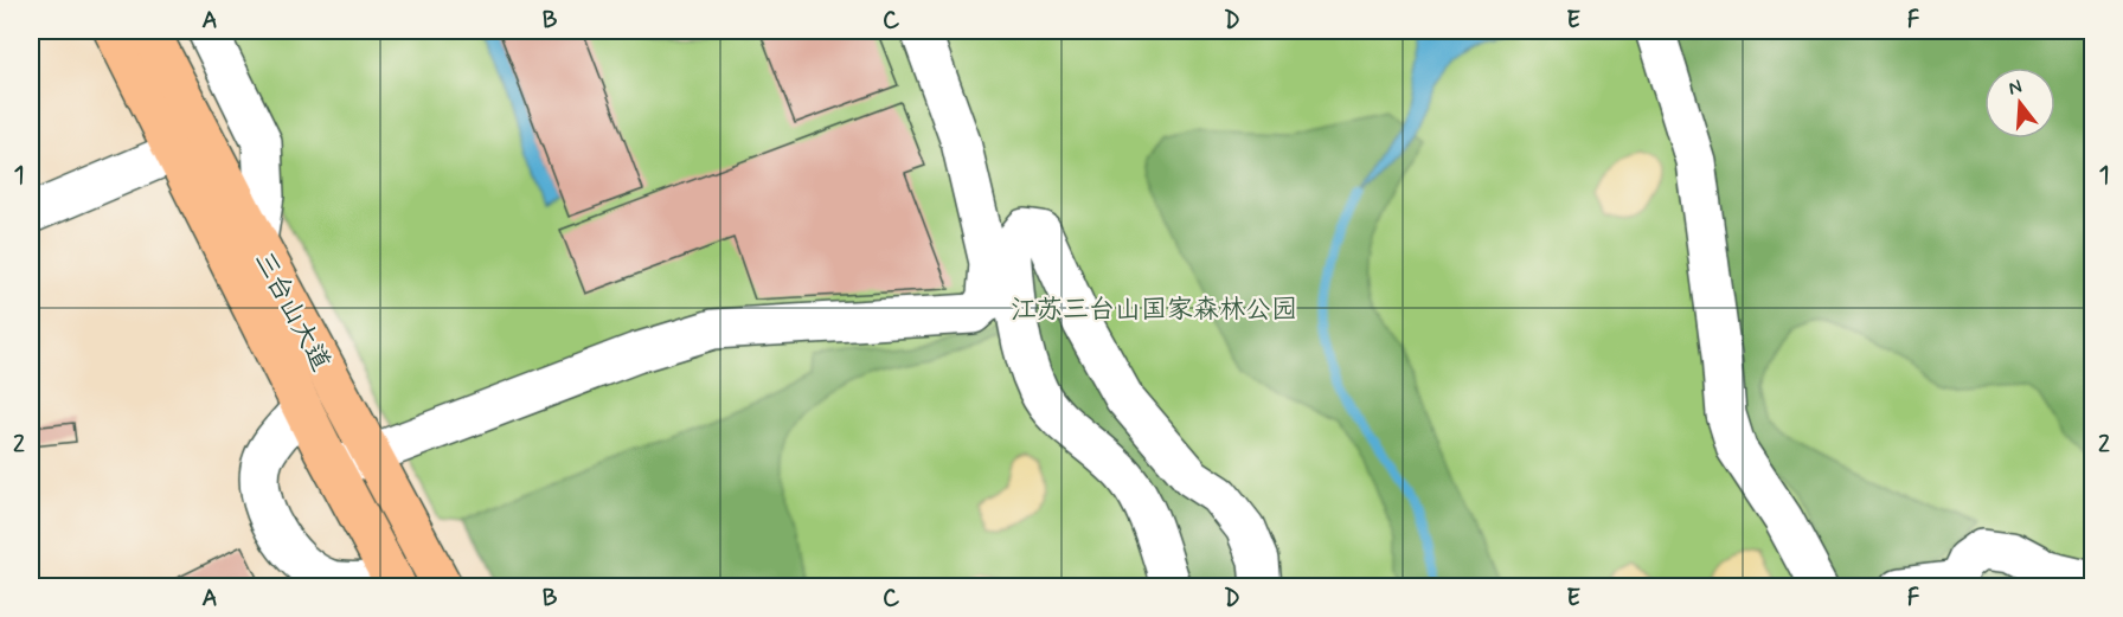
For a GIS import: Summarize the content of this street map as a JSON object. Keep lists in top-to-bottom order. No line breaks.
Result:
{"streets":{"main road":["三台山大道"]},"parks":["江苏三台山国家森林公园"],"north":"top","grid":{"columns":["A","B","C","D","E","F"],"rows":["1","2"]}}
